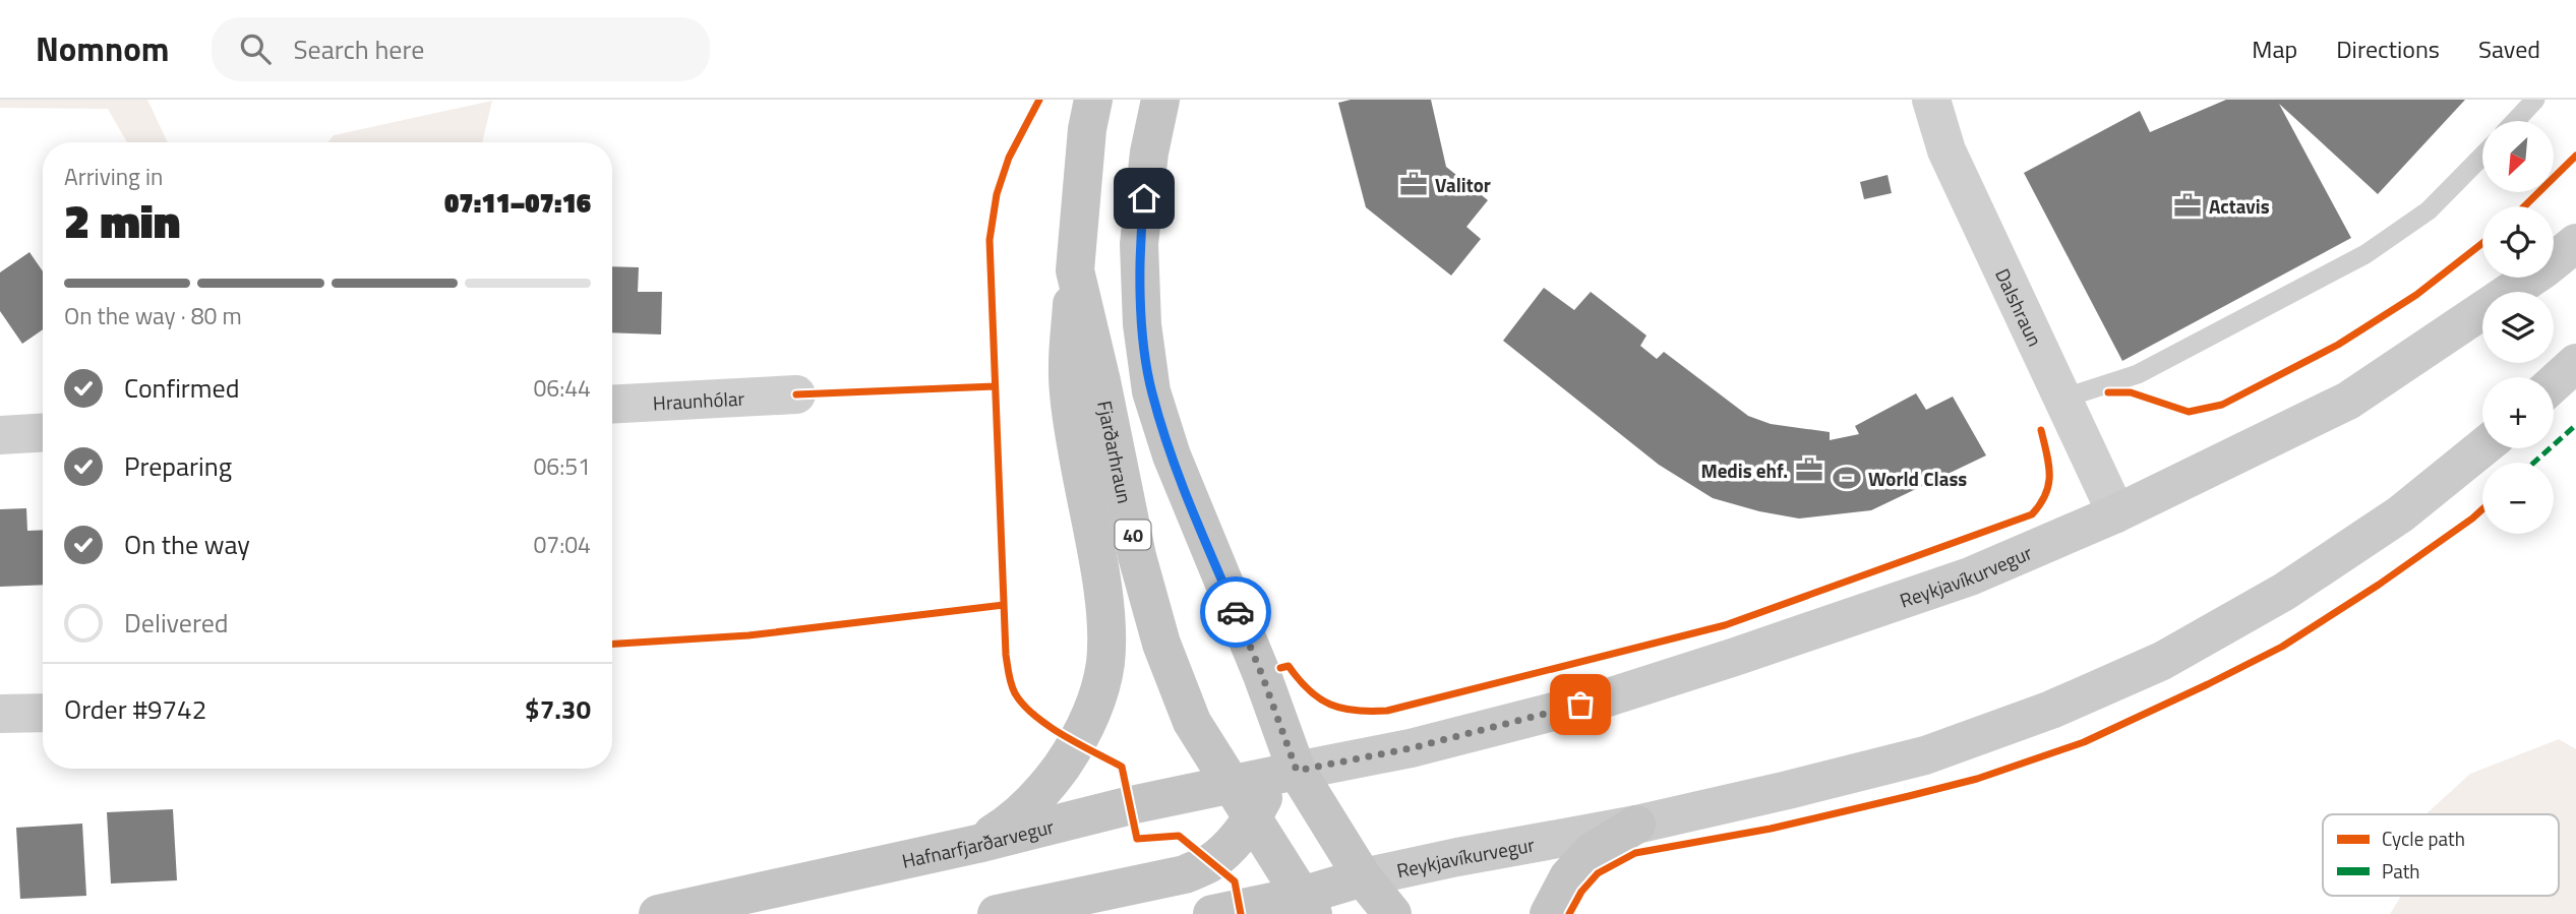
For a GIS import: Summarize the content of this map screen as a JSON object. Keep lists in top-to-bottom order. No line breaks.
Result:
{"streets":{"main road":["Fjarðarhraun","40","Reykjavíkurvegur","Hafnarfjarðarvegur"],"street":["Dalshraun","Hraunhólar"]},"crossings":[["Dalshraun","Reykjavíkurvegur"],["Fjarðarhraun","Hafnarfjarðarvegur"],["Reykjavíkurvegur","Hafnarfjarðarvegur"]],"places":{"office":["Valitor","Actavis","Medis ehf."],"sports":["World Class"]},"legend":["Cycle path","Path"],"north":"bottom left","page":{"header":"Nomnom","search":"Search here","nav":["Map","Directions","Saved"],"map_buttons":["+","−"],"heading":["2 min","Arriving in","07:11–07:16"],"panel":["Order #9742","$7.30"],"bar":"On the way · 80 m","list":[["Confirmed","06:44"],["Preparing","06:51"],["On the way","07:04"],"Delivered"]}}
